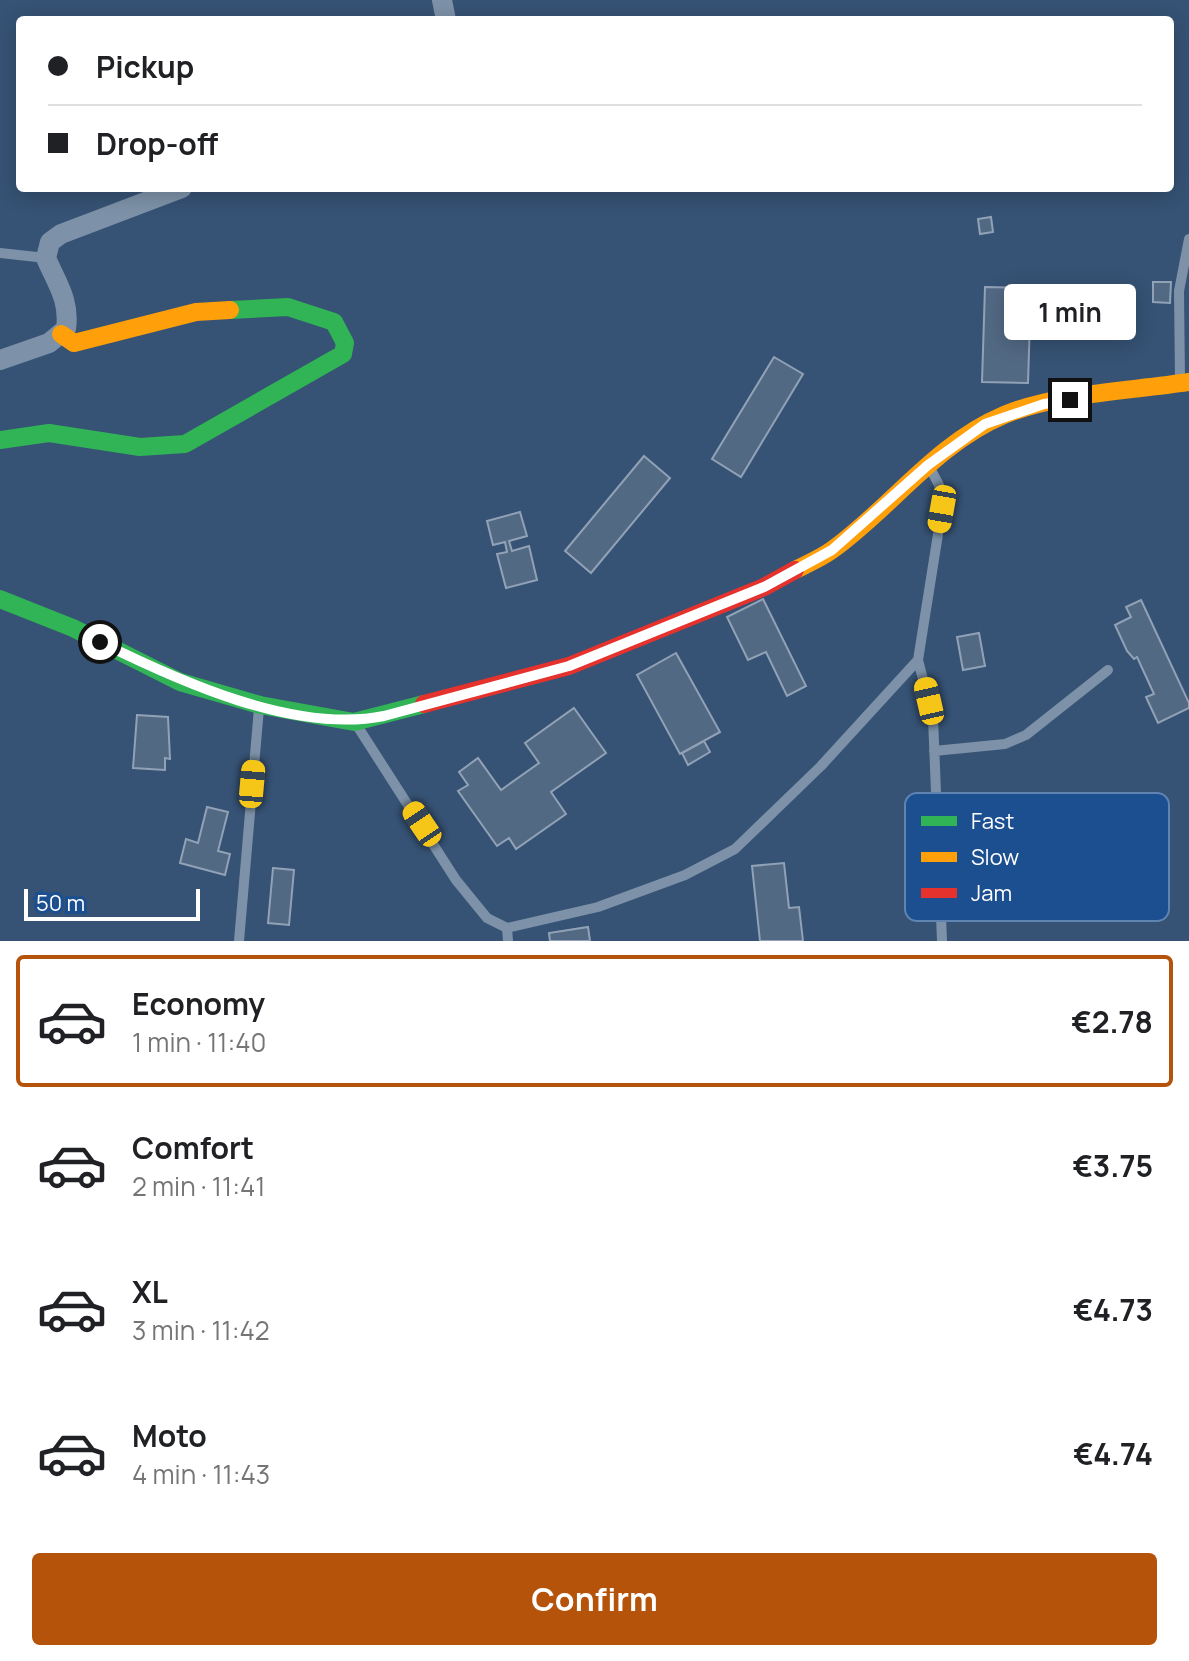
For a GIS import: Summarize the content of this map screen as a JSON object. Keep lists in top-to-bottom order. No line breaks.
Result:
{"legend":["Fast","Slow","Jam"],"scale_bar":"50 m","page":{"banner":["Pickup","Drop-off"],"bubble":"1 min","scale":"50 m","list":[{"name":"Economy","note":"1 min · 11:40","value":"€2.78"},{"name":"Comfort","note":"2 min · 11:41","value":"€3.75"},{"name":"XL","note":"3 min · 11:42","value":"€4.73"},{"name":"Moto","note":"4 min · 11:43","value":"€4.74"}],"buttons":"Confirm"}}
